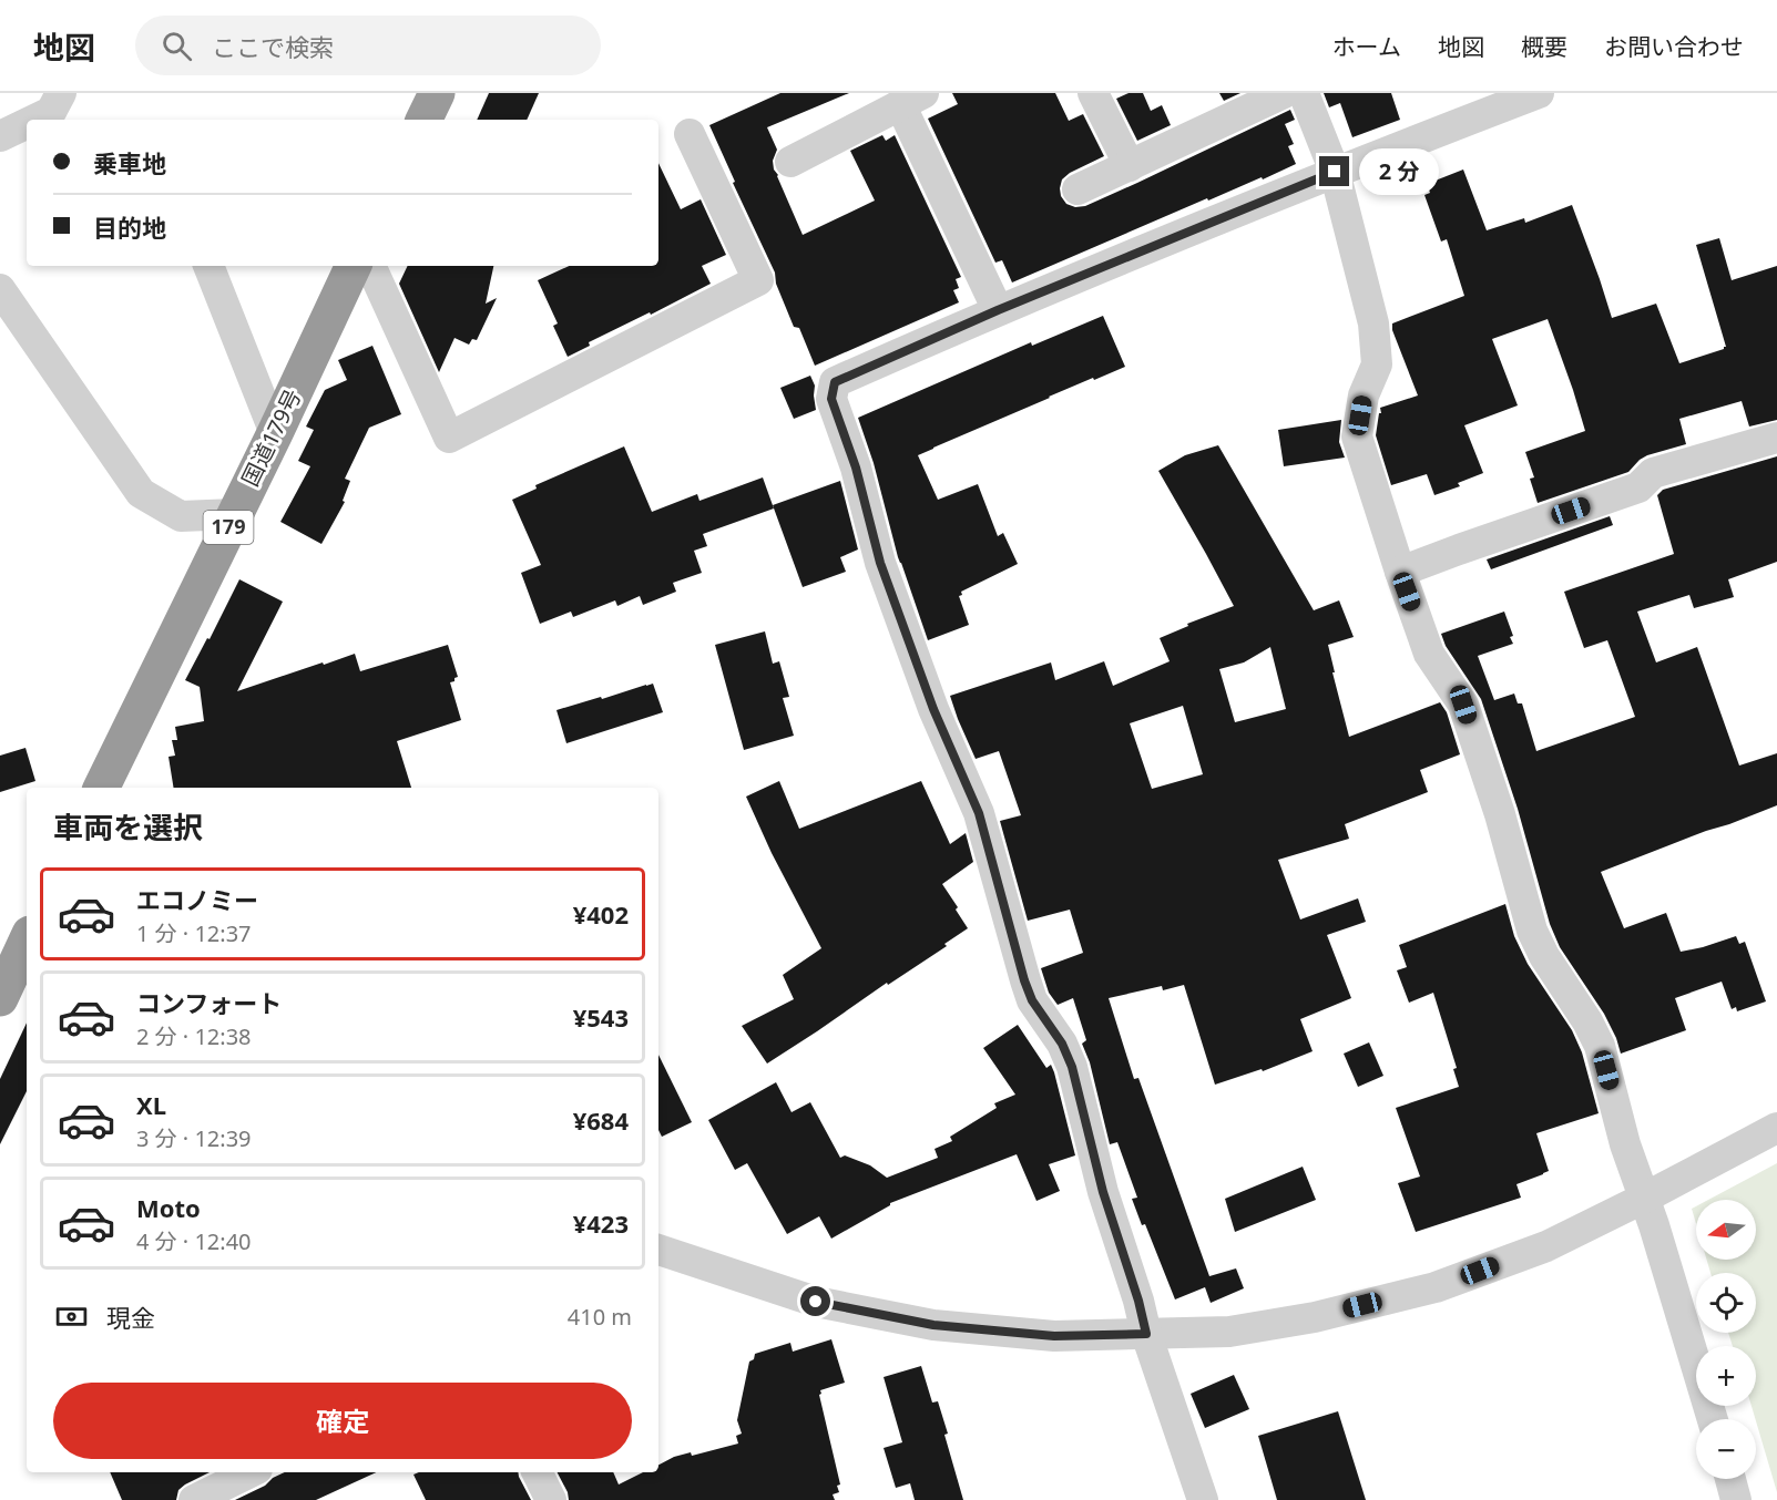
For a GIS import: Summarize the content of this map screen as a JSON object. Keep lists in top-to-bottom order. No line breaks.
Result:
{"streets":{"highway":["国道179号","179"]},"north":"left","page":{"header":"地図","search":"ここで検索","nav":["ホーム","地図","概要","お問い合わせ"],"banner":["乗車地","目的地"],"bubble":"2 分","heading":"車両を選択","list":[{"name":"エコノミー","note":"1 分 · 12:37","value":"¥402"},{"name":"コンフォート","note":"2 分 · 12:38","value":"¥543"},{"name":"XL","note":"3 分 · 12:39","value":"¥684"},{"name":"Moto","note":"4 分 · 12:40","value":"¥423"}],"map_buttons":["+","−"],"pay":["現金","410 m"],"buttons":"確定"}}
